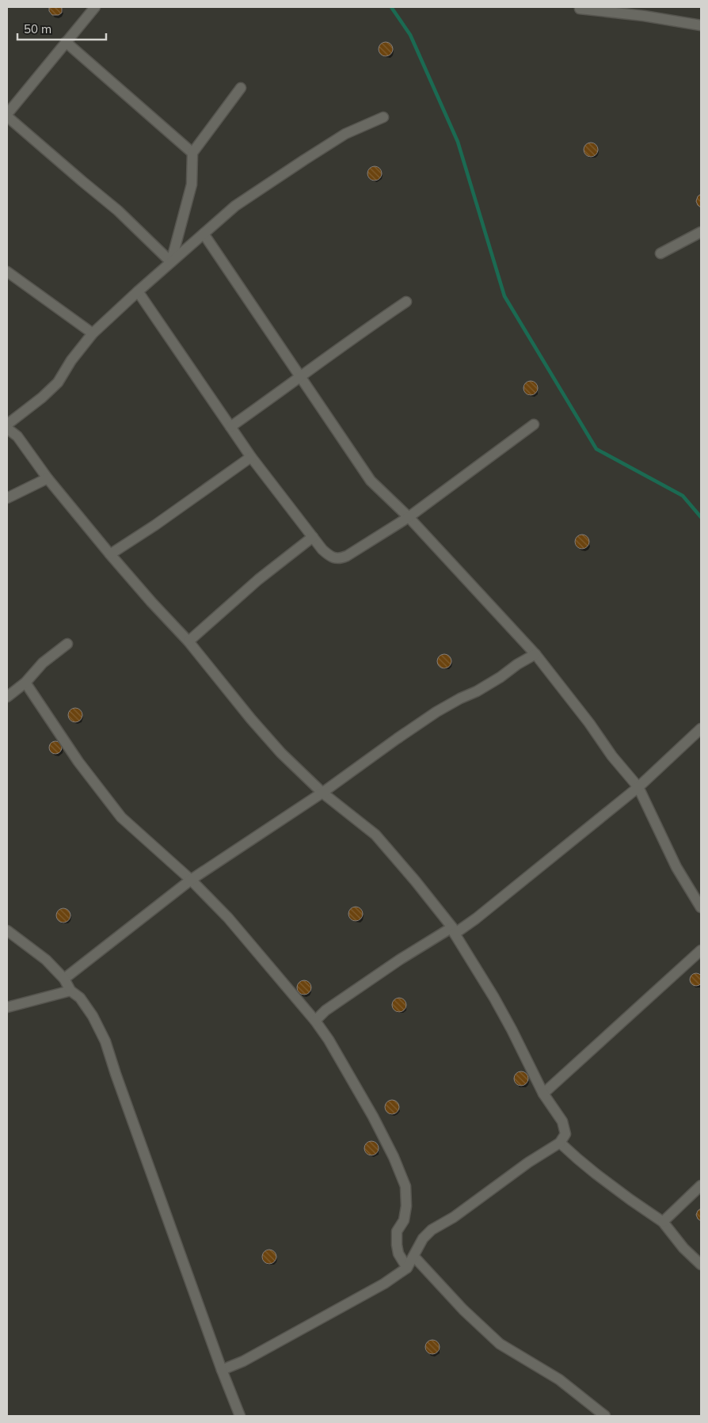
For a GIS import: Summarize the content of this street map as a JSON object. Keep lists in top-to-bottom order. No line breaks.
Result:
{"scale_bar":"50 m"}
